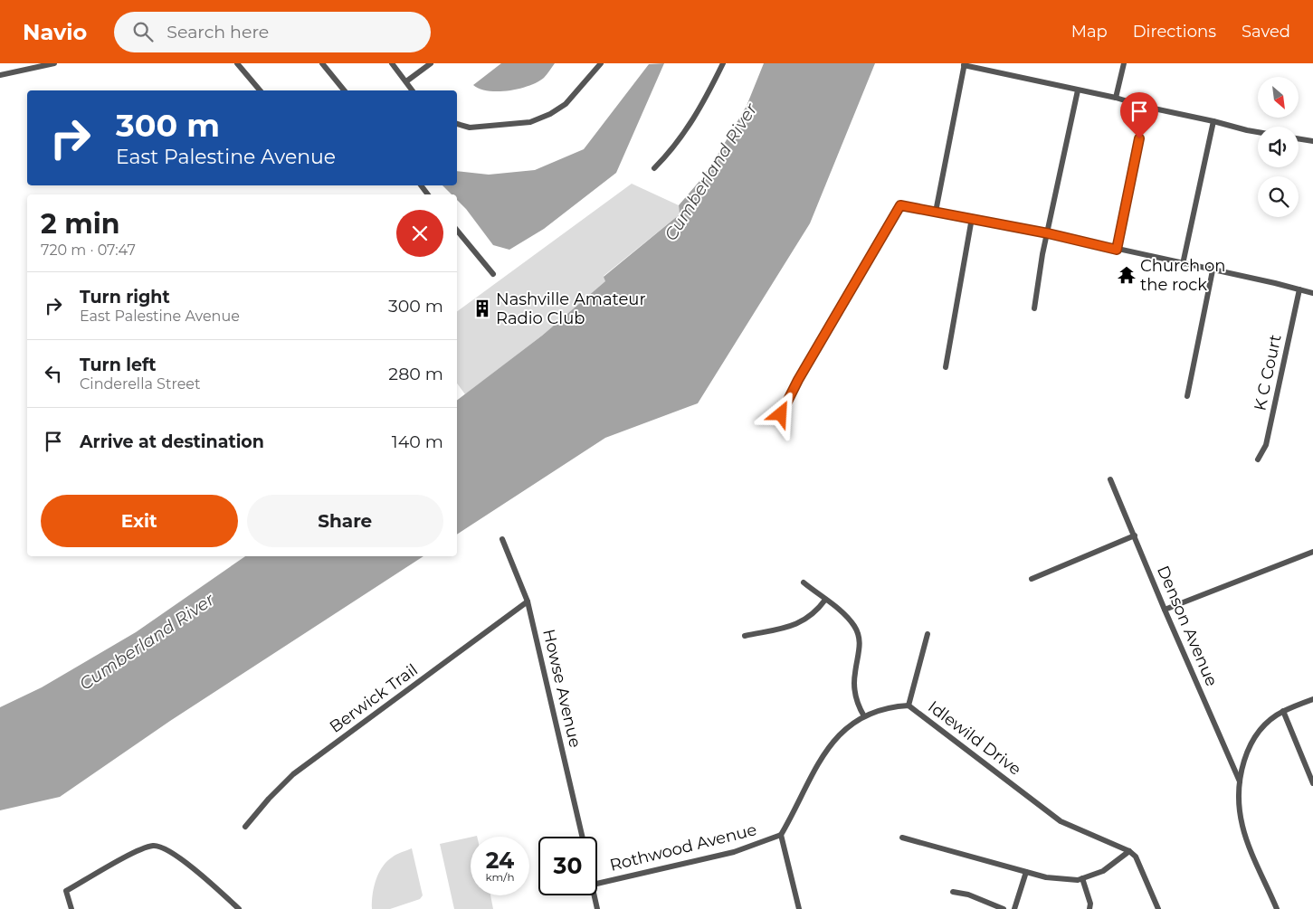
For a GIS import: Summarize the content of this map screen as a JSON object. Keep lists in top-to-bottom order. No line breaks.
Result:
{"streets":{"street":["K C Court","Denson Avenue","Howse Avenue","Berwick Trail","Idlewild Drive","Rothwood Avenue"]},"crossings":[["Howse Avenue","Berwick Trail"],["Idlewild Drive","Rothwood Avenue"]],"water":["Cumberland River"],"places":{"temple":["Church on the rock"],"building":["Nashville Amateur Radio Club"]},"north":"bottom right","page":{"header":"Navio","search":"Search here","nav":["Map","Directions","Saved"],"turn":["300 m","East Palestine Avenue"],"heading":["2 min","720 m · 07:47"],"list":[{"name":"Turn right","note":"East Palestine Avenue","value":"300 m"},{"name":"Turn left","note":"Cinderella Street","value":"280 m"},{"name":"Arrive at destination","value":"140 m"}],"buttons":["Exit","Share"],"speed":"24 km/h","limit":"30"}}
